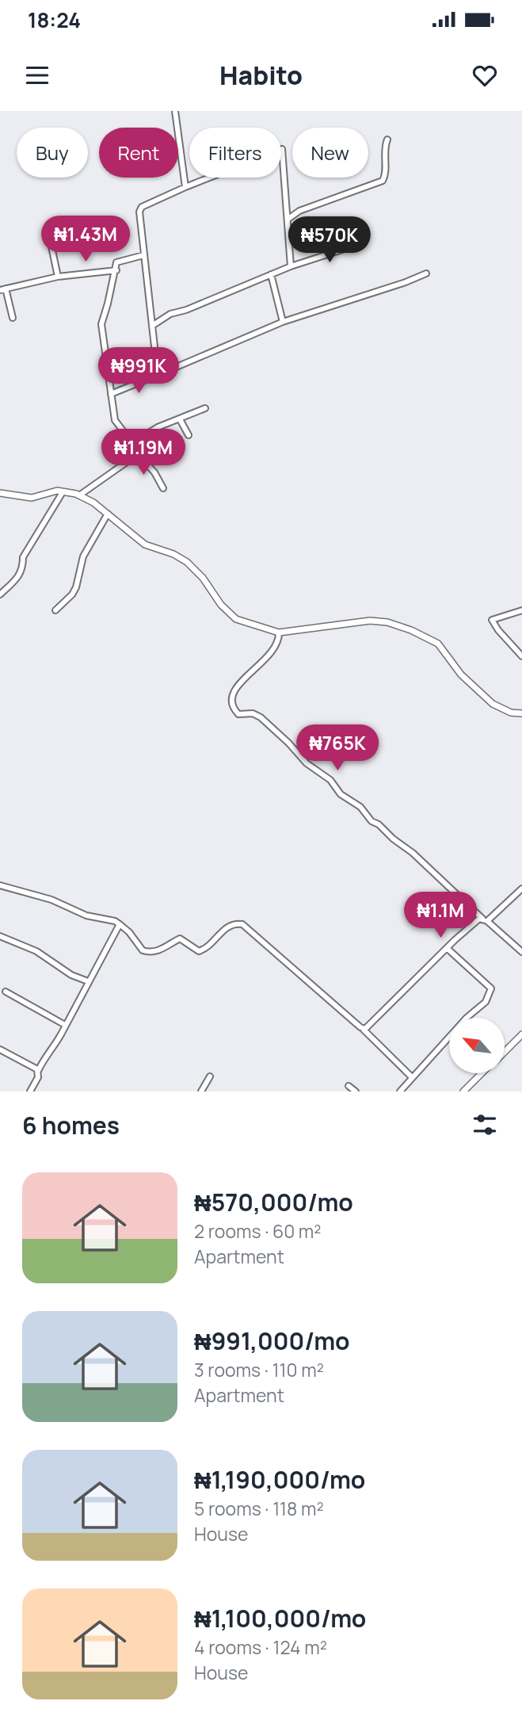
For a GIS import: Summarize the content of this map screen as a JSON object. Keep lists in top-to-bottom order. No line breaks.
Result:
{"north":"top left","page":{"status":"18:24","header":"Habito","chip":["Buy","Rent","Filters","New"],"price":["₦1.43M","₦570K","₦991K","₦1.19M","₦765K","₦1.1M"],"heading":"6 homes","list":[{"name":"₦570,000/mo","note":"2 rooms · 60 m² · Apartment"},{"name":"₦991,000/mo","note":"3 rooms · 110 m² · Apartment"},{"name":"₦1,190,000/mo","note":"5 rooms · 118 m² · House"},{"name":"₦1,100,000/mo","note":"4 rooms · 124 m² · House"}]}}
